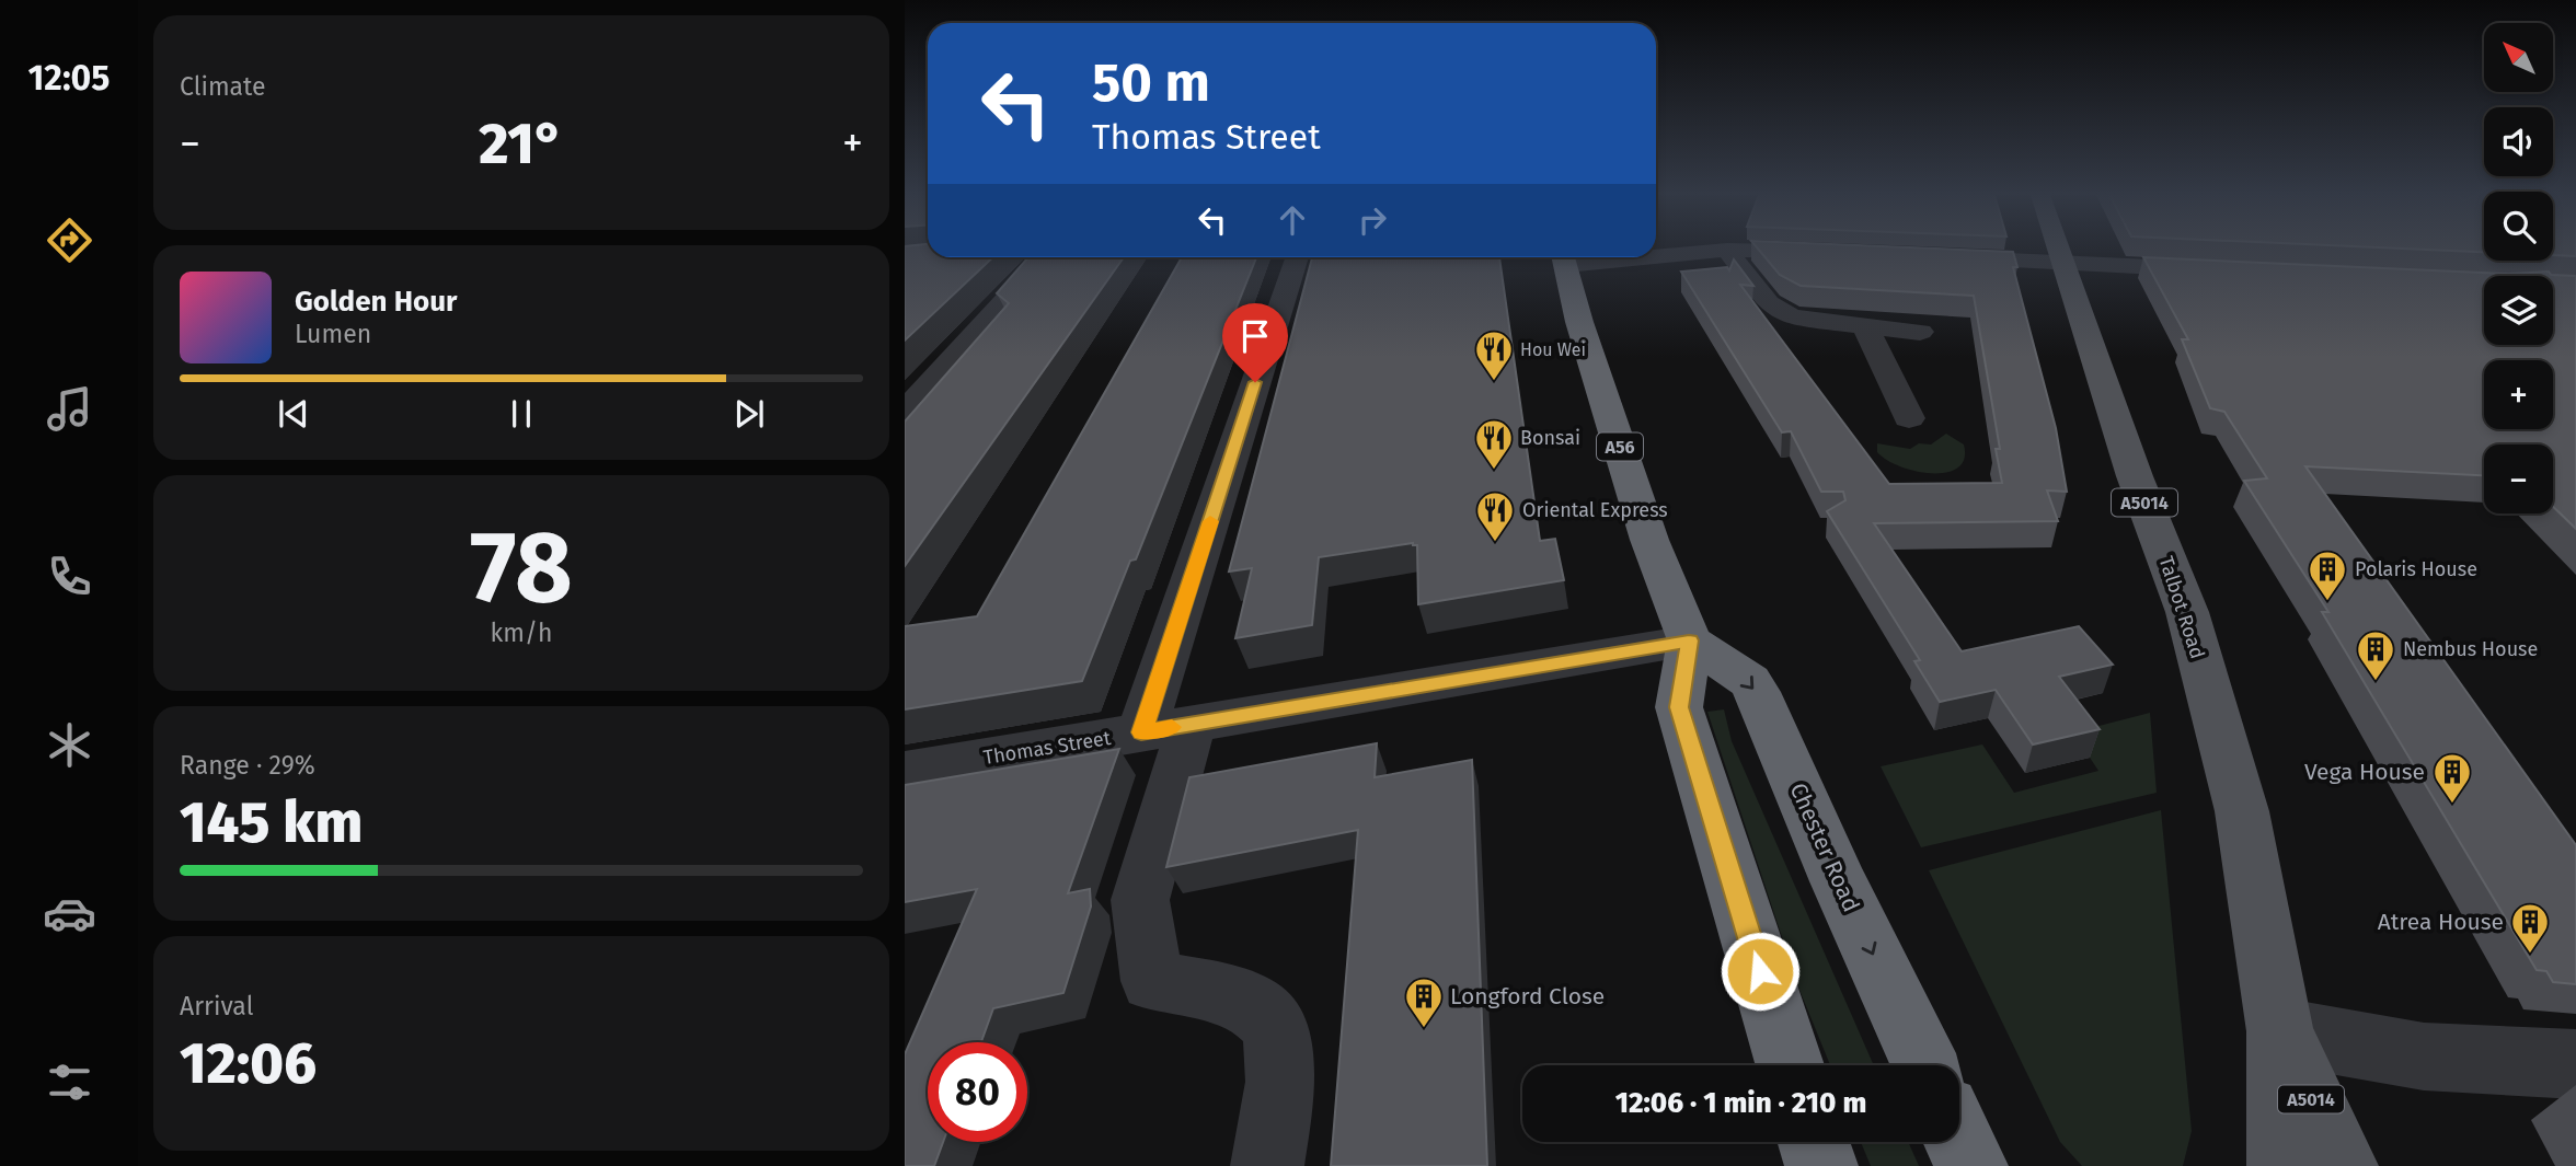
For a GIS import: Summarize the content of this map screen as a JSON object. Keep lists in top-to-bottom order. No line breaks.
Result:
{"streets":{"highway":["A56","Chester Road"],"main road":["A5014","Talbot Road"],"street":["Thomas Street"]},"crossings":[["A56","Thomas Street"],["A56","Chester Road"],["Thomas Street","Chester Road"]],"places":{"restaurant":["Hou Wei","Bonsai","Oriental Express"],"building":["Polaris House","Nembus House","Vega House","Atrea House","Longford Close"]},"north":"top left","page":{"tabs":"12:05","tile":["Climate",["78","km/h"],["Range · 29%","145 km"],["Arrival","12:06"]],"map_buttons":["+","−"],"turn":["50 m","Thomas Street"],"heat":["−","21°","+"],"song":["Golden Hour","Lumen"],"limit":"80","trip":"12:06 · 1 min · 210 m"}}
